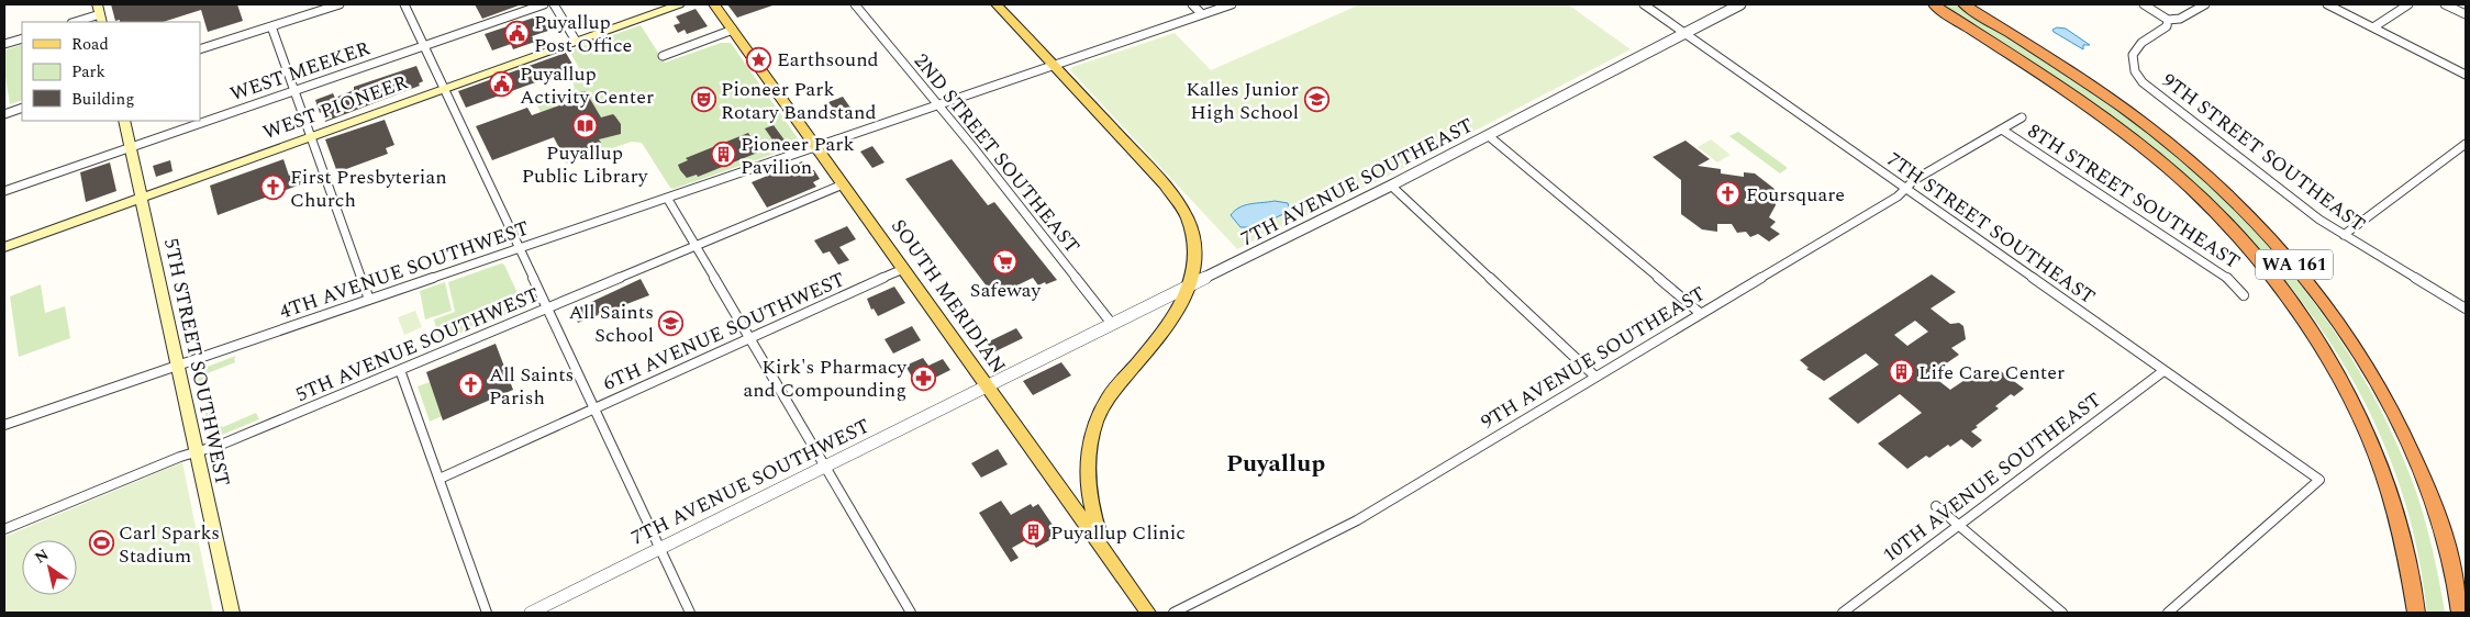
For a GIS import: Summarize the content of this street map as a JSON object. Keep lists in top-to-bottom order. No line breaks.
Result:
{"streets":{"highway":["WA 161"],"main road":["WEST PIONEER","SOUTH MERIDIAN","5TH STREET SOUTHWEST"],"street":["WEST MEEKER","9TH STREET SOUTHEAST","2ND STREET SOUTHEAST","7TH AVENUE SOUTHEAST","8TH STREET SOUTHEAST","7TH STREET SOUTHEAST","4TH AVENUE SOUTHWEST","6TH AVENUE SOUTHWEST","5TH AVENUE SOUTHWEST","9TH AVENUE SOUTHEAST","10TH AVENUE SOUTHEAST","7TH AVENUE SOUTHWEST"]},"crossings":[["WEST MEEKER","5TH STREET SOUTHWEST"],["WEST PIONEER","5TH STREET SOUTHWEST"],["2ND STREET SOUTHEAST","7TH AVENUE SOUTHEAST"],["2ND STREET SOUTHEAST","4TH AVENUE SOUTHWEST"],["7TH AVENUE SOUTHEAST","7TH STREET SOUTHEAST"],["7TH AVENUE SOUTHEAST","SOUTH MERIDIAN"],["7TH AVENUE SOUTHEAST","7TH AVENUE SOUTHWEST"],["8TH STREET SOUTHEAST","9TH AVENUE SOUTHEAST"],["7TH STREET SOUTHEAST","9TH AVENUE SOUTHEAST"],["7TH STREET SOUTHEAST","10TH AVENUE SOUTHEAST"],["4TH AVENUE SOUTHWEST","SOUTH MERIDIAN"],["4TH AVENUE SOUTHWEST","5TH STREET SOUTHWEST"],["SOUTH MERIDIAN","6TH AVENUE SOUTHWEST"],["SOUTH MERIDIAN","5TH AVENUE SOUTHWEST"],["SOUTH MERIDIAN","7TH AVENUE SOUTHWEST"],["5TH AVENUE SOUTHWEST","5TH STREET SOUTHWEST"]],"districts":["Puyallup"],"places":{"public building":["Puyallup Post Office","Puyallup Activity Center"],"place":["Earthsound"],"theatre":["Pioneer Park Rotary Bandstand"],"school or university":["Kalles Junior High School","All Saints School"],"library":["Puyallup Public Library"],"building":["Pioneer Park Pavilion","Life Care Center","Puyallup Clinic"],"church":["First Presbyterian Church","Foursquare","All Saints Parish"],"supermarket":["Safeway"],"pharmacy":["Kirk's Pharmacy and Compounding"],"sports":["Carl Sparks Stadium"]},"legend":["Road","Park","Building"],"north":"top left"}
